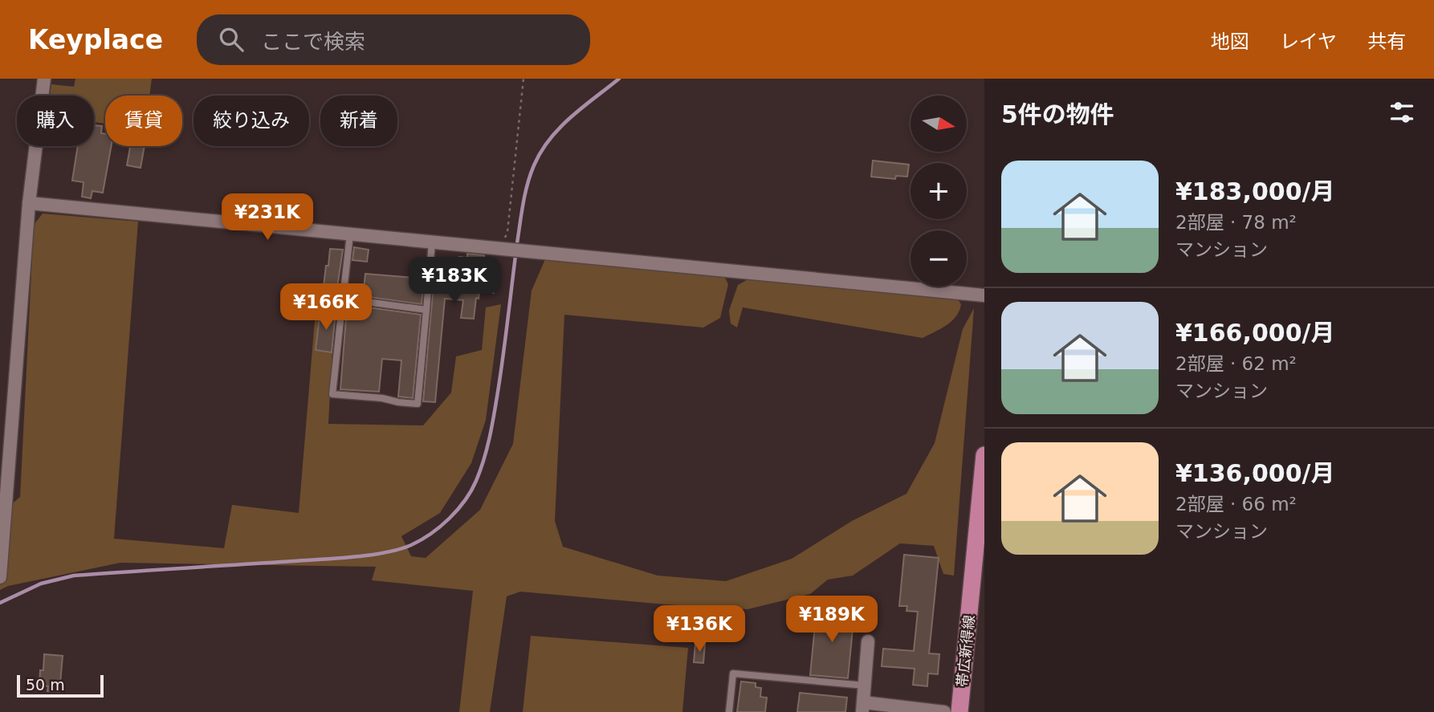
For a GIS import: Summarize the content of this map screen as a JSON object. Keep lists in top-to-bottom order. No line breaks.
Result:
{"streets":{"main road":["帯広新得線"]},"scale_bar":"50 m","north":"right","page":{"header":"Keyplace","search":"ここで検索","nav":["地図","レイヤ","共有"],"heading":"5件の物件","map_buttons":["+","−"],"chip":["購入","賃貸","絞り込み","新着"],"list":[{"name":"¥183,000/月","note":"2部屋 · 78 m² · マンション"},{"name":"¥166,000/月","note":"2部屋 · 62 m² · マンション"},{"name":"¥136,000/月","note":"2部屋 · 66 m² · マンション"}],"price":["¥231K","¥183K","¥166K","¥189K","¥136K"],"scale":"50 m"}}
